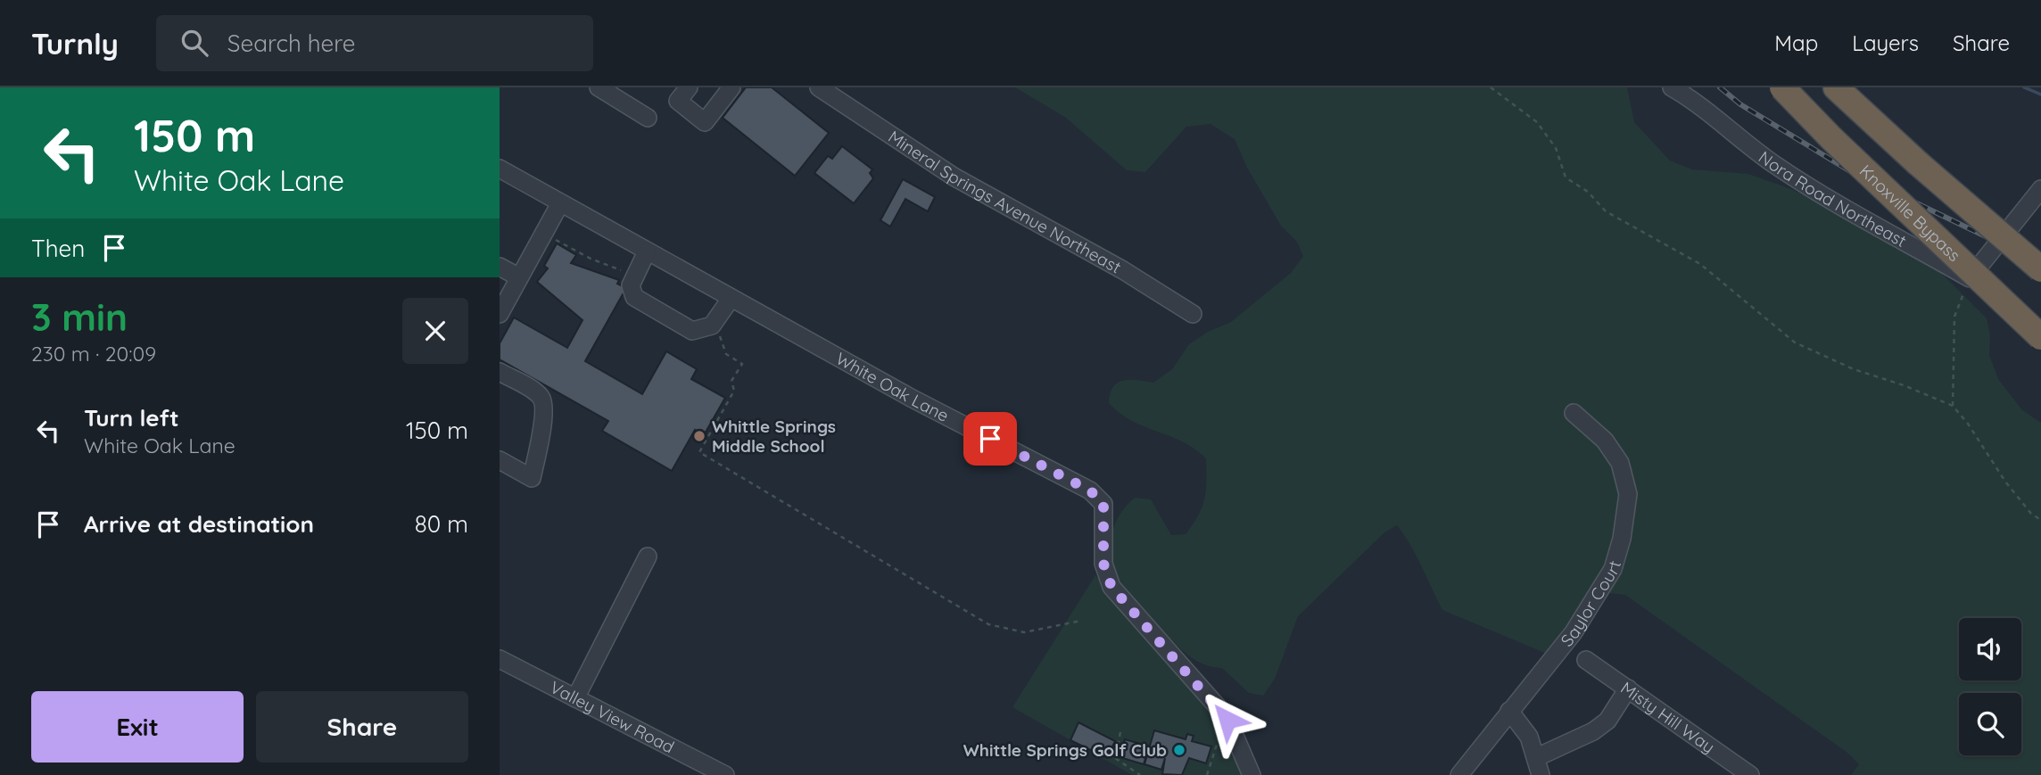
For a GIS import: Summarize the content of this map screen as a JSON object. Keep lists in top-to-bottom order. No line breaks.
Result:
{"streets":{"highway":["Knoxville Bypass"],"street":["Nora Road Northeast","Mineral Springs Avenue Northeast","White Oak Lane","Saylor Court","Valley View Road","Misty Hill Way"]},"places":["Whittle Springs Middle School","Whittle Springs Golf Club"],"page":{"header":"Turnly","search":"Search here","nav":["Map","Layers","Share"],"turn":["150 m","White Oak Lane"],"then":"Then","heading":["3 min","230 m · 20:09"],"list":[{"name":"Turn left","note":"White Oak Lane","value":"150 m"},{"name":"Arrive at destination","value":"80 m"}],"buttons":["Exit","Share"]}}
